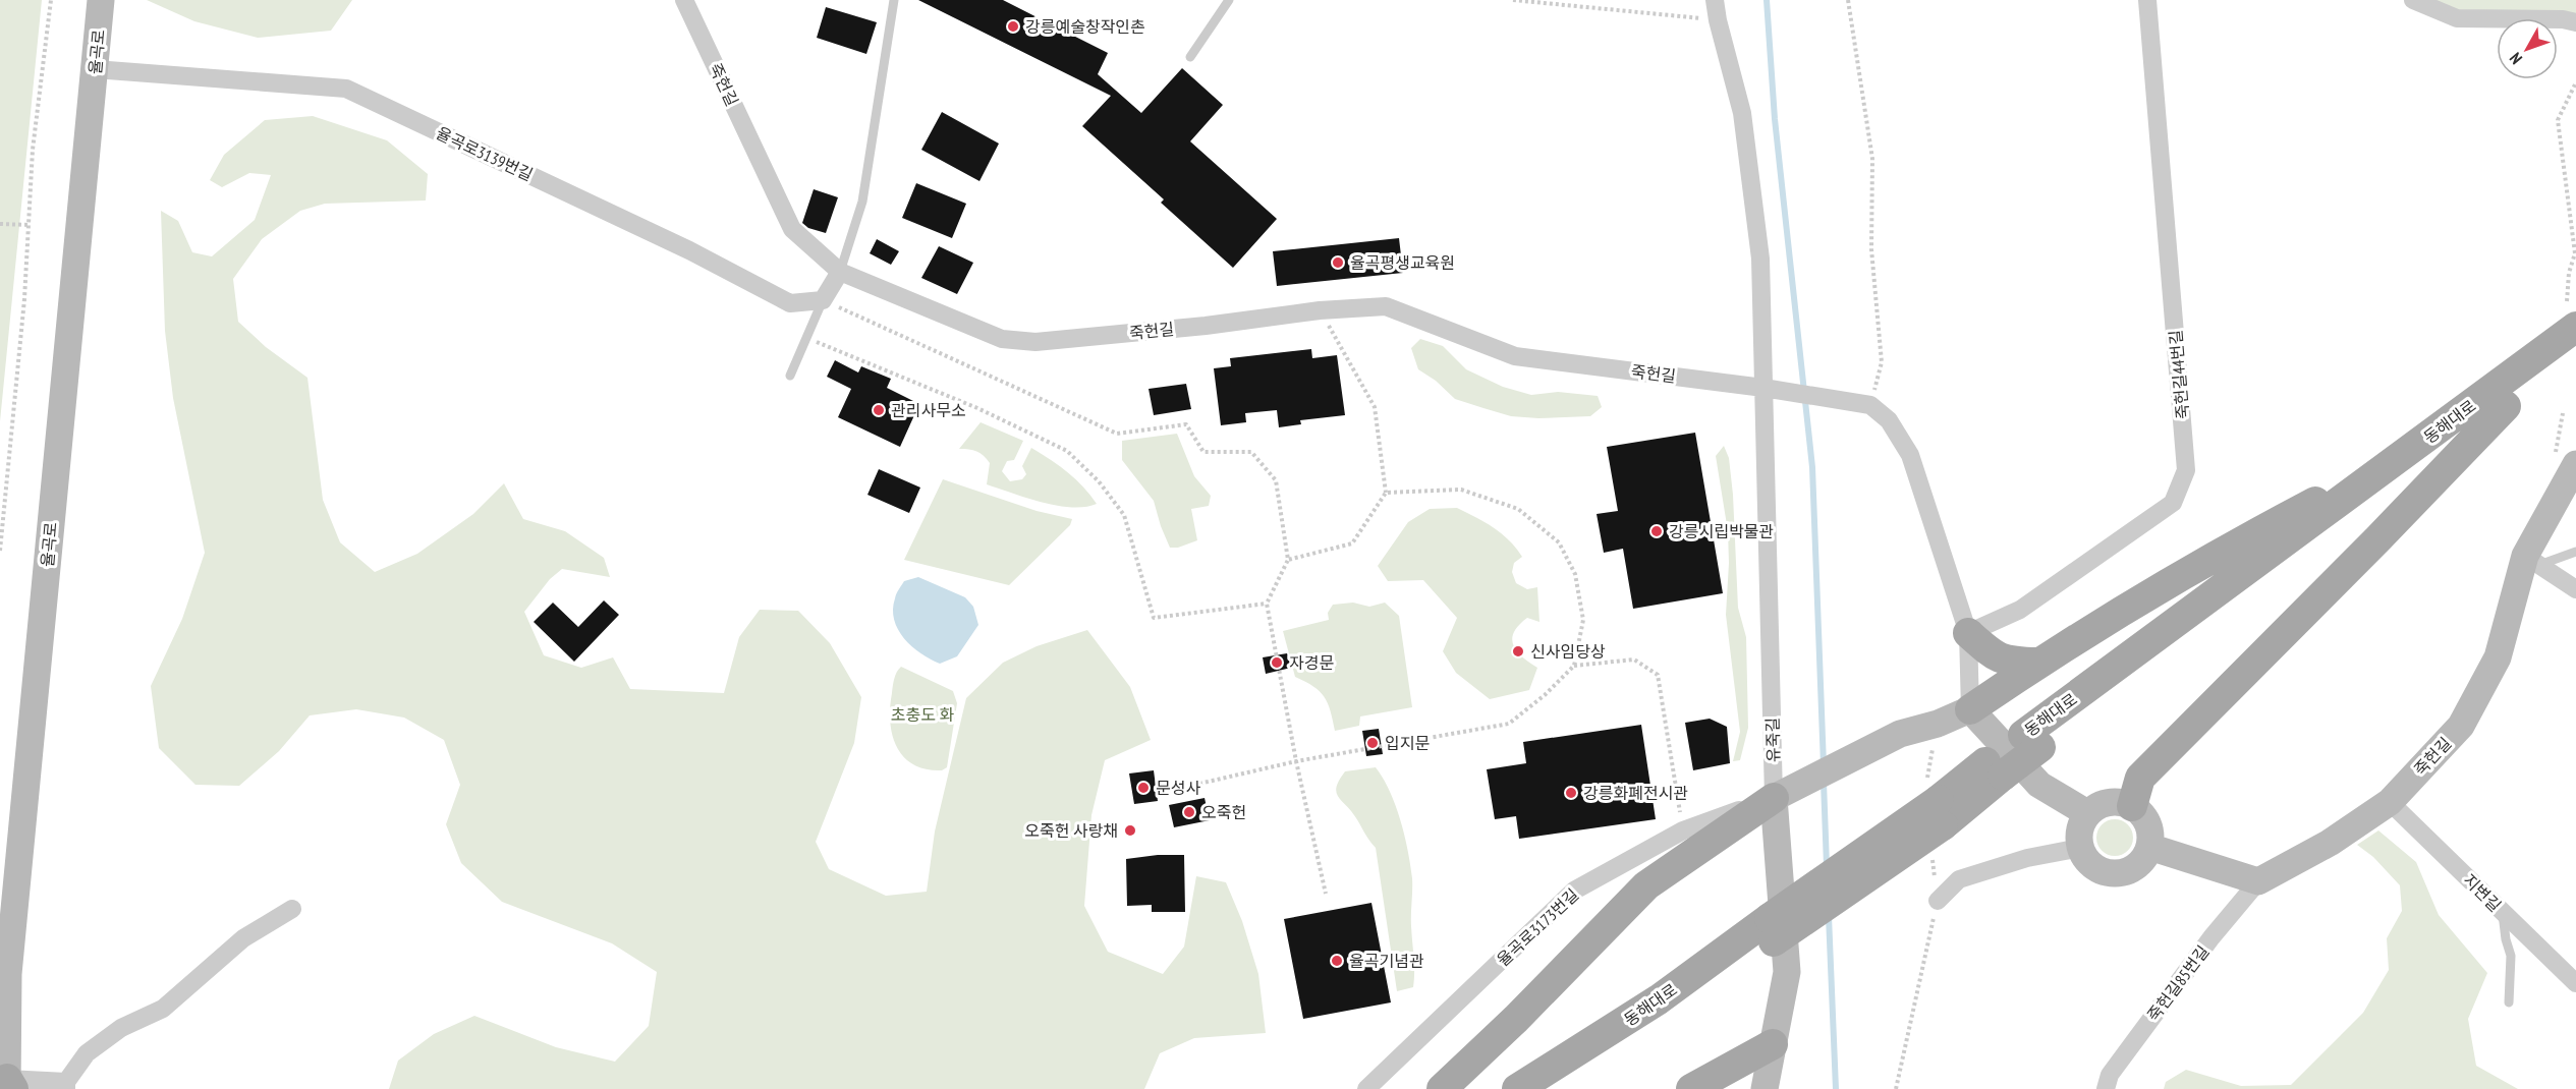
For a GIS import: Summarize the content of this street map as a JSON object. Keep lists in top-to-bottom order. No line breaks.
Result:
{"streets":{"main road":["동해대로"],"street":["율곡로","죽헌길","율곡로3139번길","죽헌길44번길","유죽길","지변길","율곡로3173번길","죽헌길85번길"]},"crossings":[["율곡로","율곡로3139번길"],["죽헌길","유죽길"],["죽헌길","지변길"],["죽헌길","죽헌길85번길"],["유죽길","율곡로3173번길"]],"parks":["초충도 화"],"places":["강릉예술창작인촌","율곡평생교육원","관리사무소","강릉시립박물관","신사임당상","자경문","입지문","문성사","강릉화폐전시관","오죽헌","오죽헌 사랑채","율곡기념관"],"north":"bottom left"}
